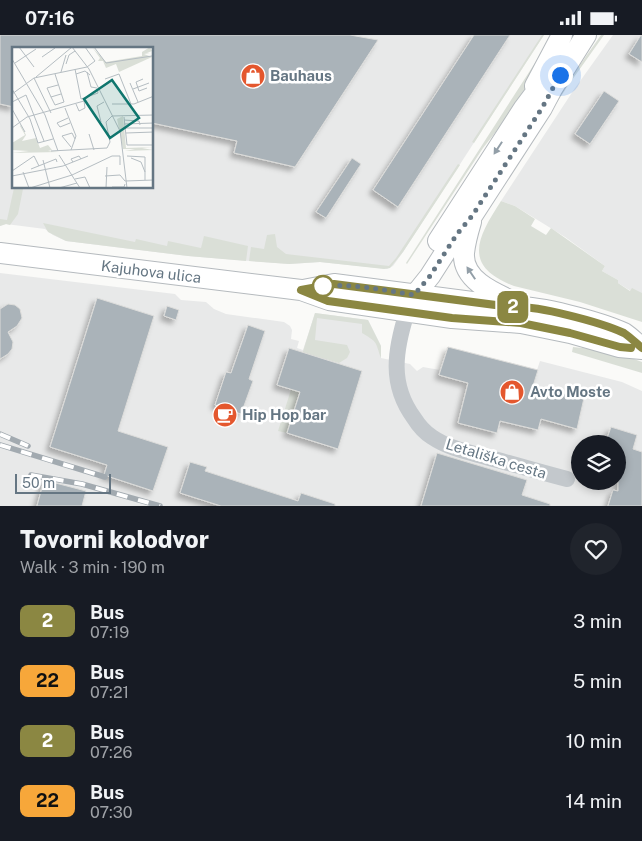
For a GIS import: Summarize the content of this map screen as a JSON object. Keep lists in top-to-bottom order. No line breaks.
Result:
{"streets":{"main road":["Kajuhova ulica","Letališka cesta"]},"crossings":[["Kajuhova ulica","Letališka cesta"]],"places":{"shop":["Bauhaus","Avto Moste"],"cafe":["Hip Hop bar"]},"lines":["bus line 2"],"scale_bar":"50 m","page":{"status":"07:16","on_map":"2","scale":"50 m","heading":["Tovorni kolodvor","Walk · 3 min · 190 m"],"list":[{"mark":"2","name":"Bus","note":"07:19","value":"3 min"},{"mark":"22","name":"Bus","note":"07:21","value":"5 min"},{"mark":"2","name":"Bus","note":"07:26","value":"10 min"},{"mark":"22","name":"Bus","note":"07:30","value":"14 min"}]}}
